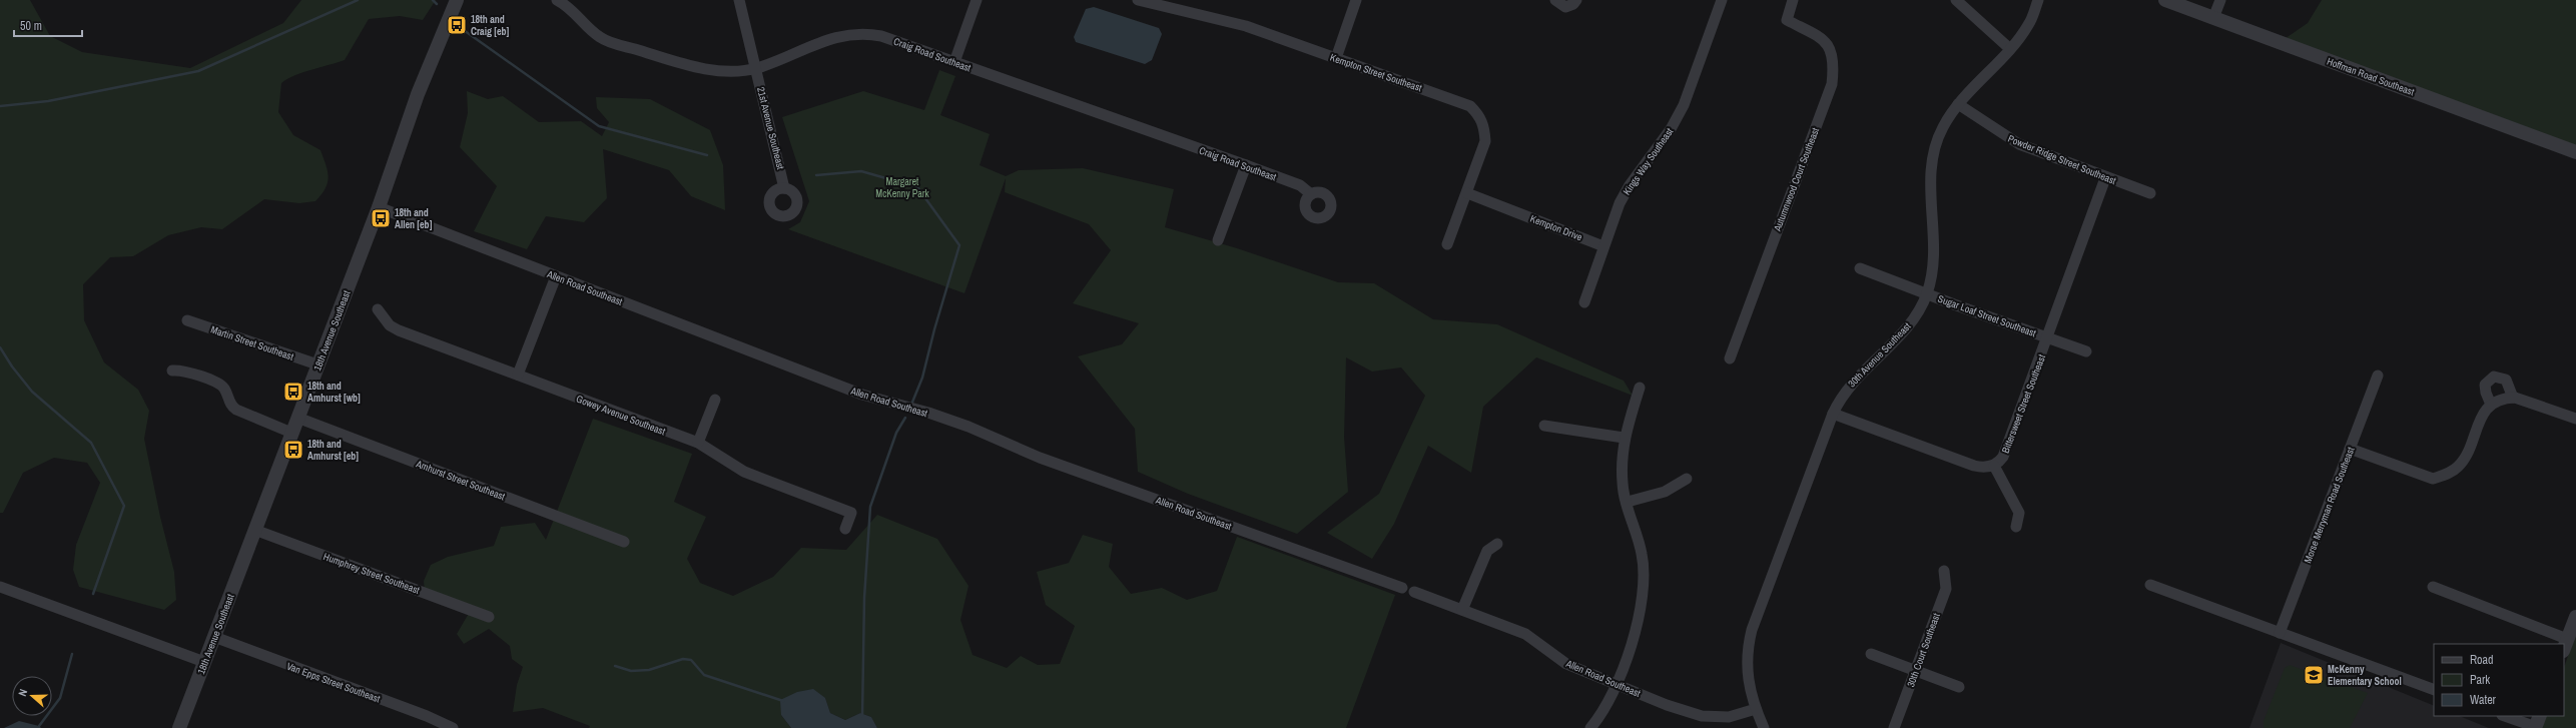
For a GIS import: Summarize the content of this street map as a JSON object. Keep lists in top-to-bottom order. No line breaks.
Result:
{"streets":{"street":["Craig Road Southeast","Kempton Street Southeast","Hoffman Road Southeast","21st Avenue Southeast","Powder Ridge Street Southeast","Kings Way Southeast","Autumnwood Court Southeast","Kempton Drive","Allen Road Southeast","Sugar Loaf Street Southeast","18th Avenue Southeast","Martin Street Southeast","30th Avenue Southeast","Bittersweet Street Southeast","Gowey Avenue Southeast","Amhurst Street Southeast","Morse Merryman Road Southeast","Humphrey Street Southeast","30th Court Southeast","Van Epps Street Southeast"]},"crossings":[["Craig Road Southeast","21st Avenue Southeast"],["Kempton Street Southeast","Kempton Drive"],["Powder Ridge Street Southeast","30th Avenue Southeast"],["Powder Ridge Street Southeast","Bittersweet Street Southeast"],["Kings Way Southeast","Kempton Drive"],["Allen Road Southeast","18th Avenue Southeast"],["Allen Road Southeast","30th Avenue Southeast"],["Sugar Loaf Street Southeast","30th Avenue Southeast"],["Sugar Loaf Street Southeast","Bittersweet Street Southeast"],["18th Avenue Southeast","Martin Street Southeast"],["18th Avenue Southeast","Amhurst Street Southeast"],["18th Avenue Southeast","Humphrey Street Southeast"],["18th Avenue Southeast","Van Epps Street Southeast"]],"parks":["Margaret McKenny Park"],"places":{"bus stop":["18th and Craig [eb]","18th and Allen [eb]","18th and Amhurst [wb]","18th and Amhurst [eb]"],"school or university":["McKenny Elementary School"]},"legend":["Road","Park","Water"],"scale_bar":"50 m","north":"left"}
